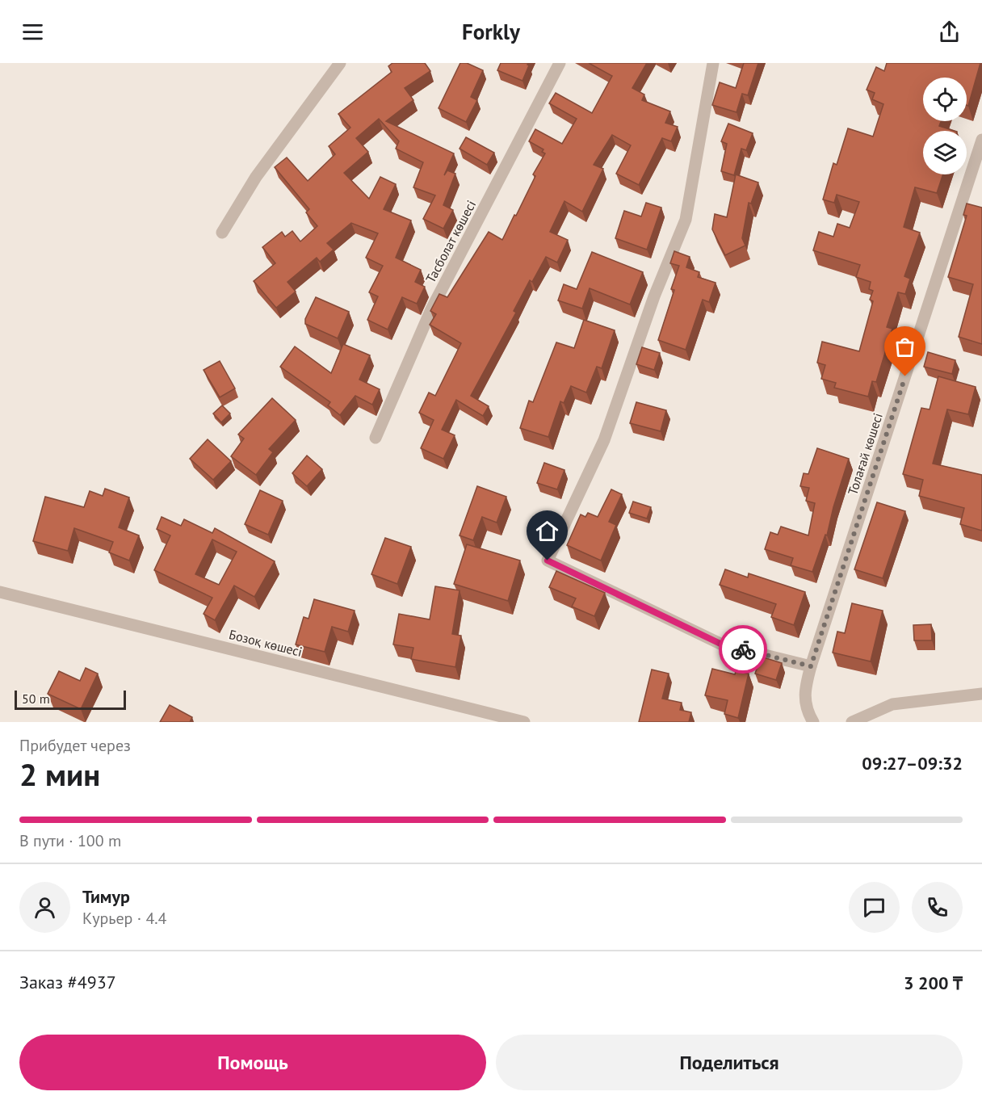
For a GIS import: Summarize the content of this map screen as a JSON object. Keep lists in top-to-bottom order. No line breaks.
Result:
{"streets":{"street":["Тасболат көшесі","Толағай көшесі","Бозоқ көшесі"]},"scale_bar":"50 m","page":{"header":"Forkly","scale":"50 m","heading":["2 мин","Прибудет через","09:27–09:32"],"panel":["Тимур","Курьер · 4.4","Заказ #4937","3 200 ₸"],"bar":"В пути · 100 m","buttons":["Помощь","Поделиться"]}}
